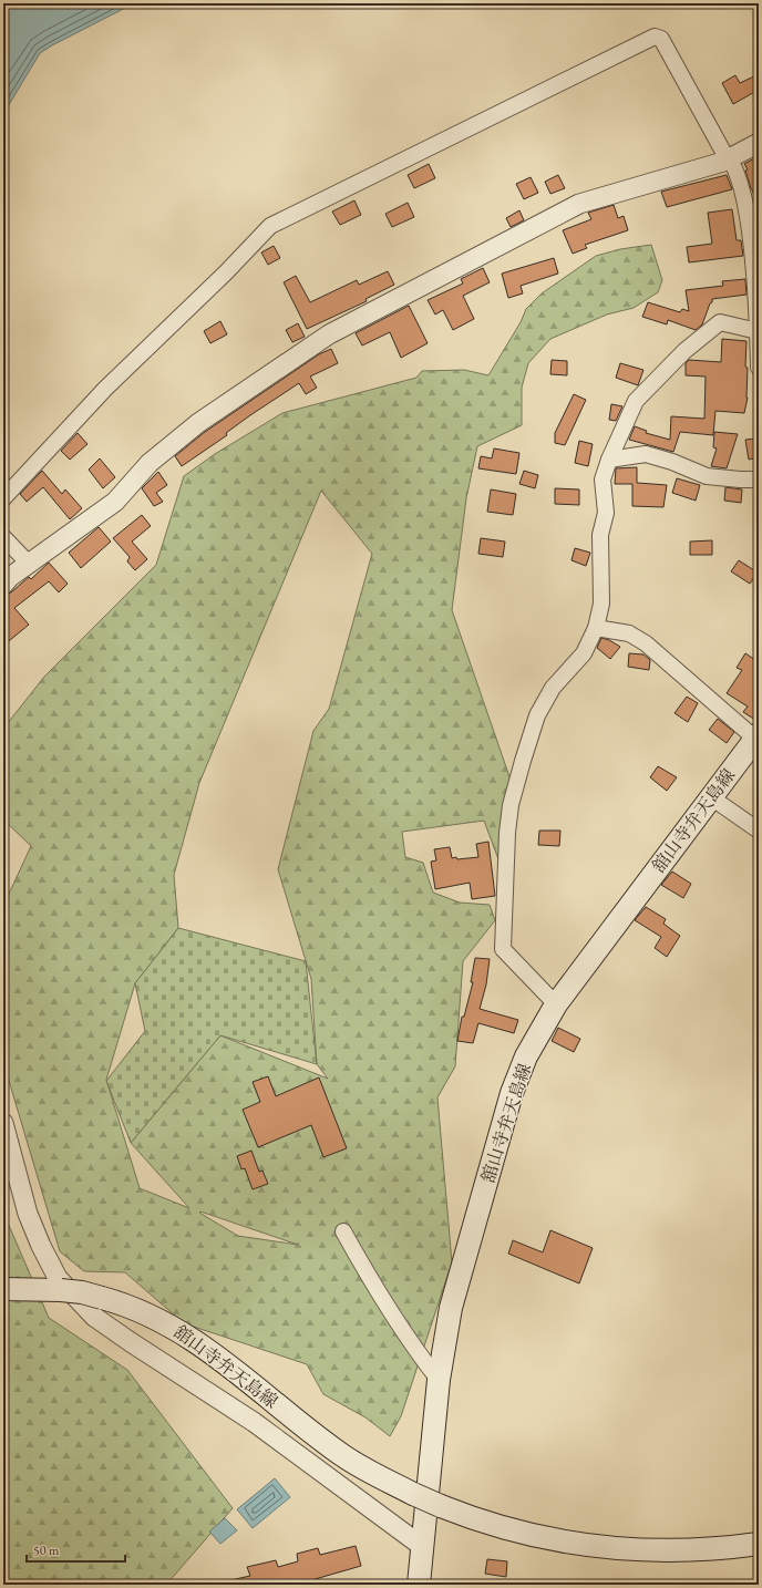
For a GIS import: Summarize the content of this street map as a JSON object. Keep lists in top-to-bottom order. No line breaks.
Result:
{"streets":{"main road":["舘山寺弁天島線"]},"scale_bar":"50 m"}
